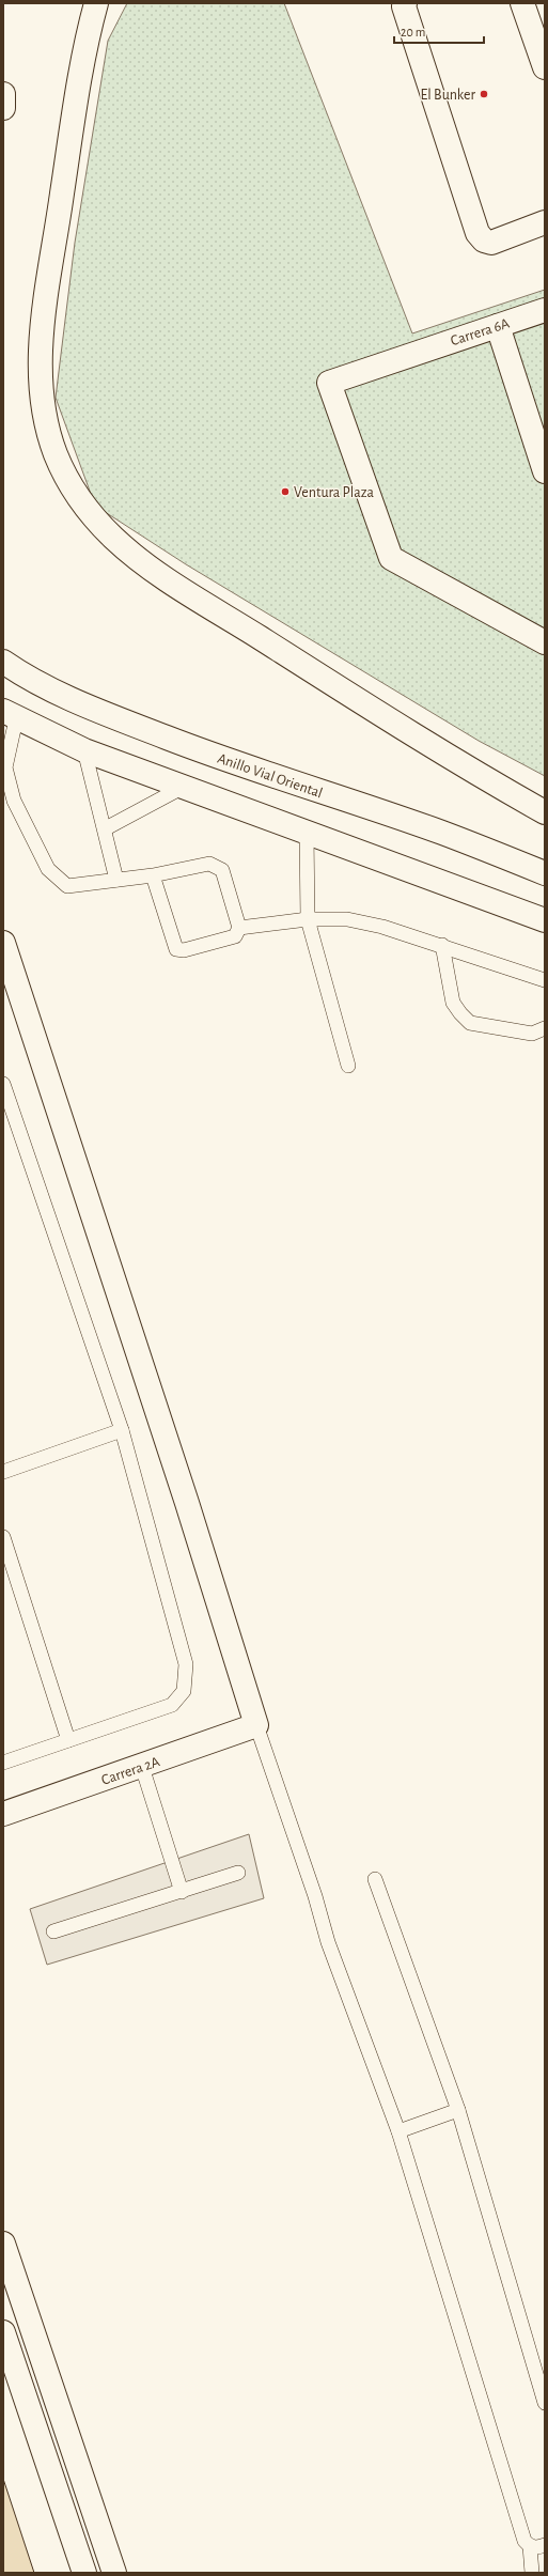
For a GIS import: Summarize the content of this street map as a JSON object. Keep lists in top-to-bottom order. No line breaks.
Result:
{"streets":{"main road":["Carrera 6A","Anillo Vial Oriental","Carrera 2A"]},"places":["El Bunker","Ventura Plaza"],"scale_bar":"20 m"}
